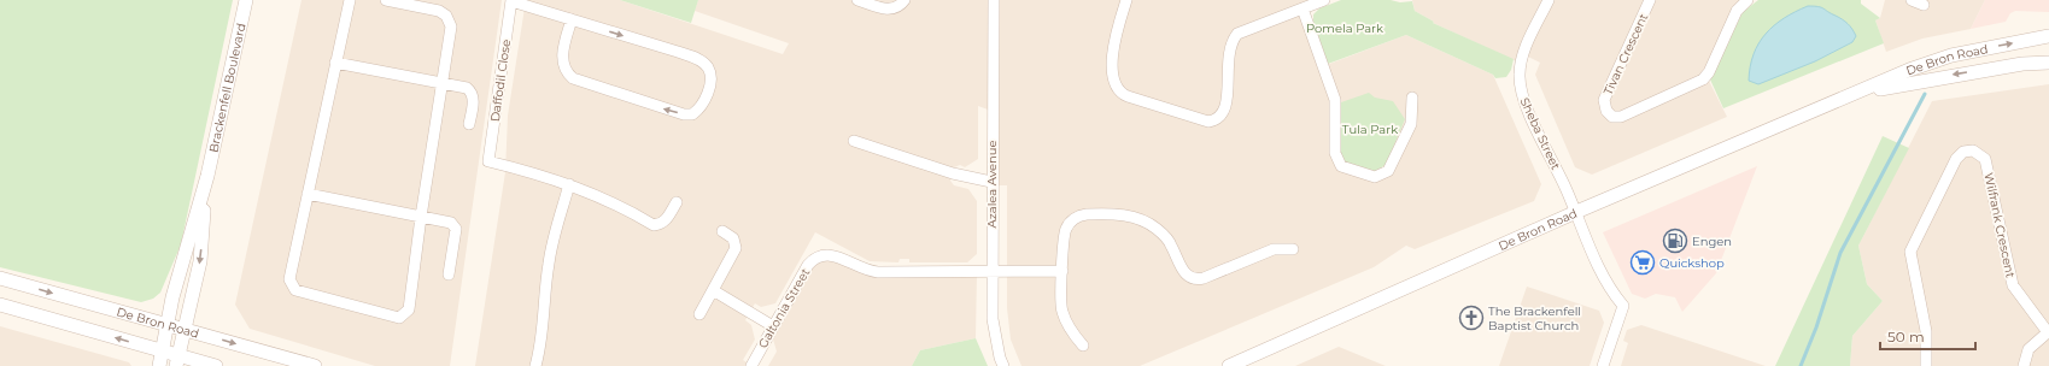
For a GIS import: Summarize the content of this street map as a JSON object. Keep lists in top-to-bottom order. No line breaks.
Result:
{"streets":{"street":["Tivan Crescent","De Bron Road","Daffodil Close","Brackenfell Boulevard","Sheba Street","Azalea Avenue","Wilfrank Crescent","Galtonia Street"]},"crossings":[["De Bron Road","Brackenfell Boulevard"],["De Bron Road","Sheba Street"],["Azalea Avenue","Galtonia Street"]],"parks":["Pomela Park","Tula Park"],"places":{"fuel station":["Engen"],"supermarket":["Quickshop"],"church":["The Brackenfell Baptist Church"]},"scale_bar":"50 m"}
